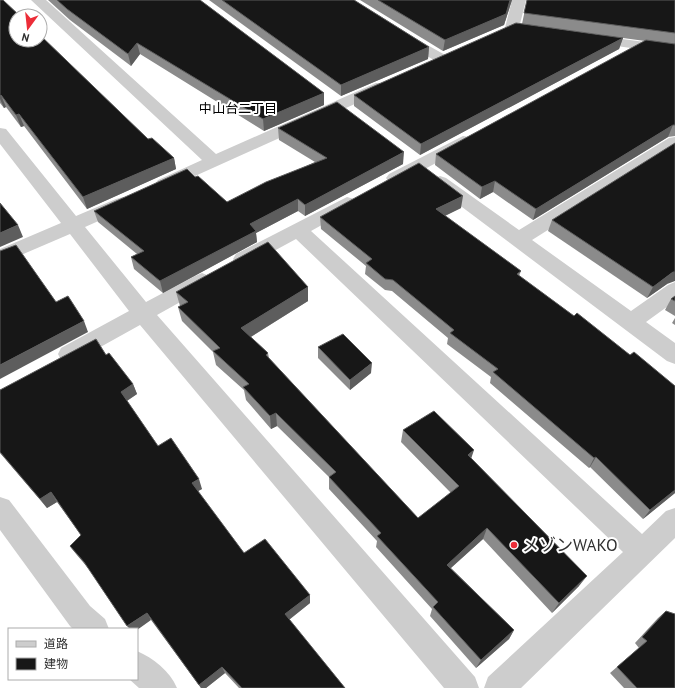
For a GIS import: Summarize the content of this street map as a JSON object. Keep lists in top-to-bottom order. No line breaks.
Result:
{"districts":["中山台二丁目"],"places":["メゾンWAKO"],"legend":["道路","建物"],"north":"bottom"}
